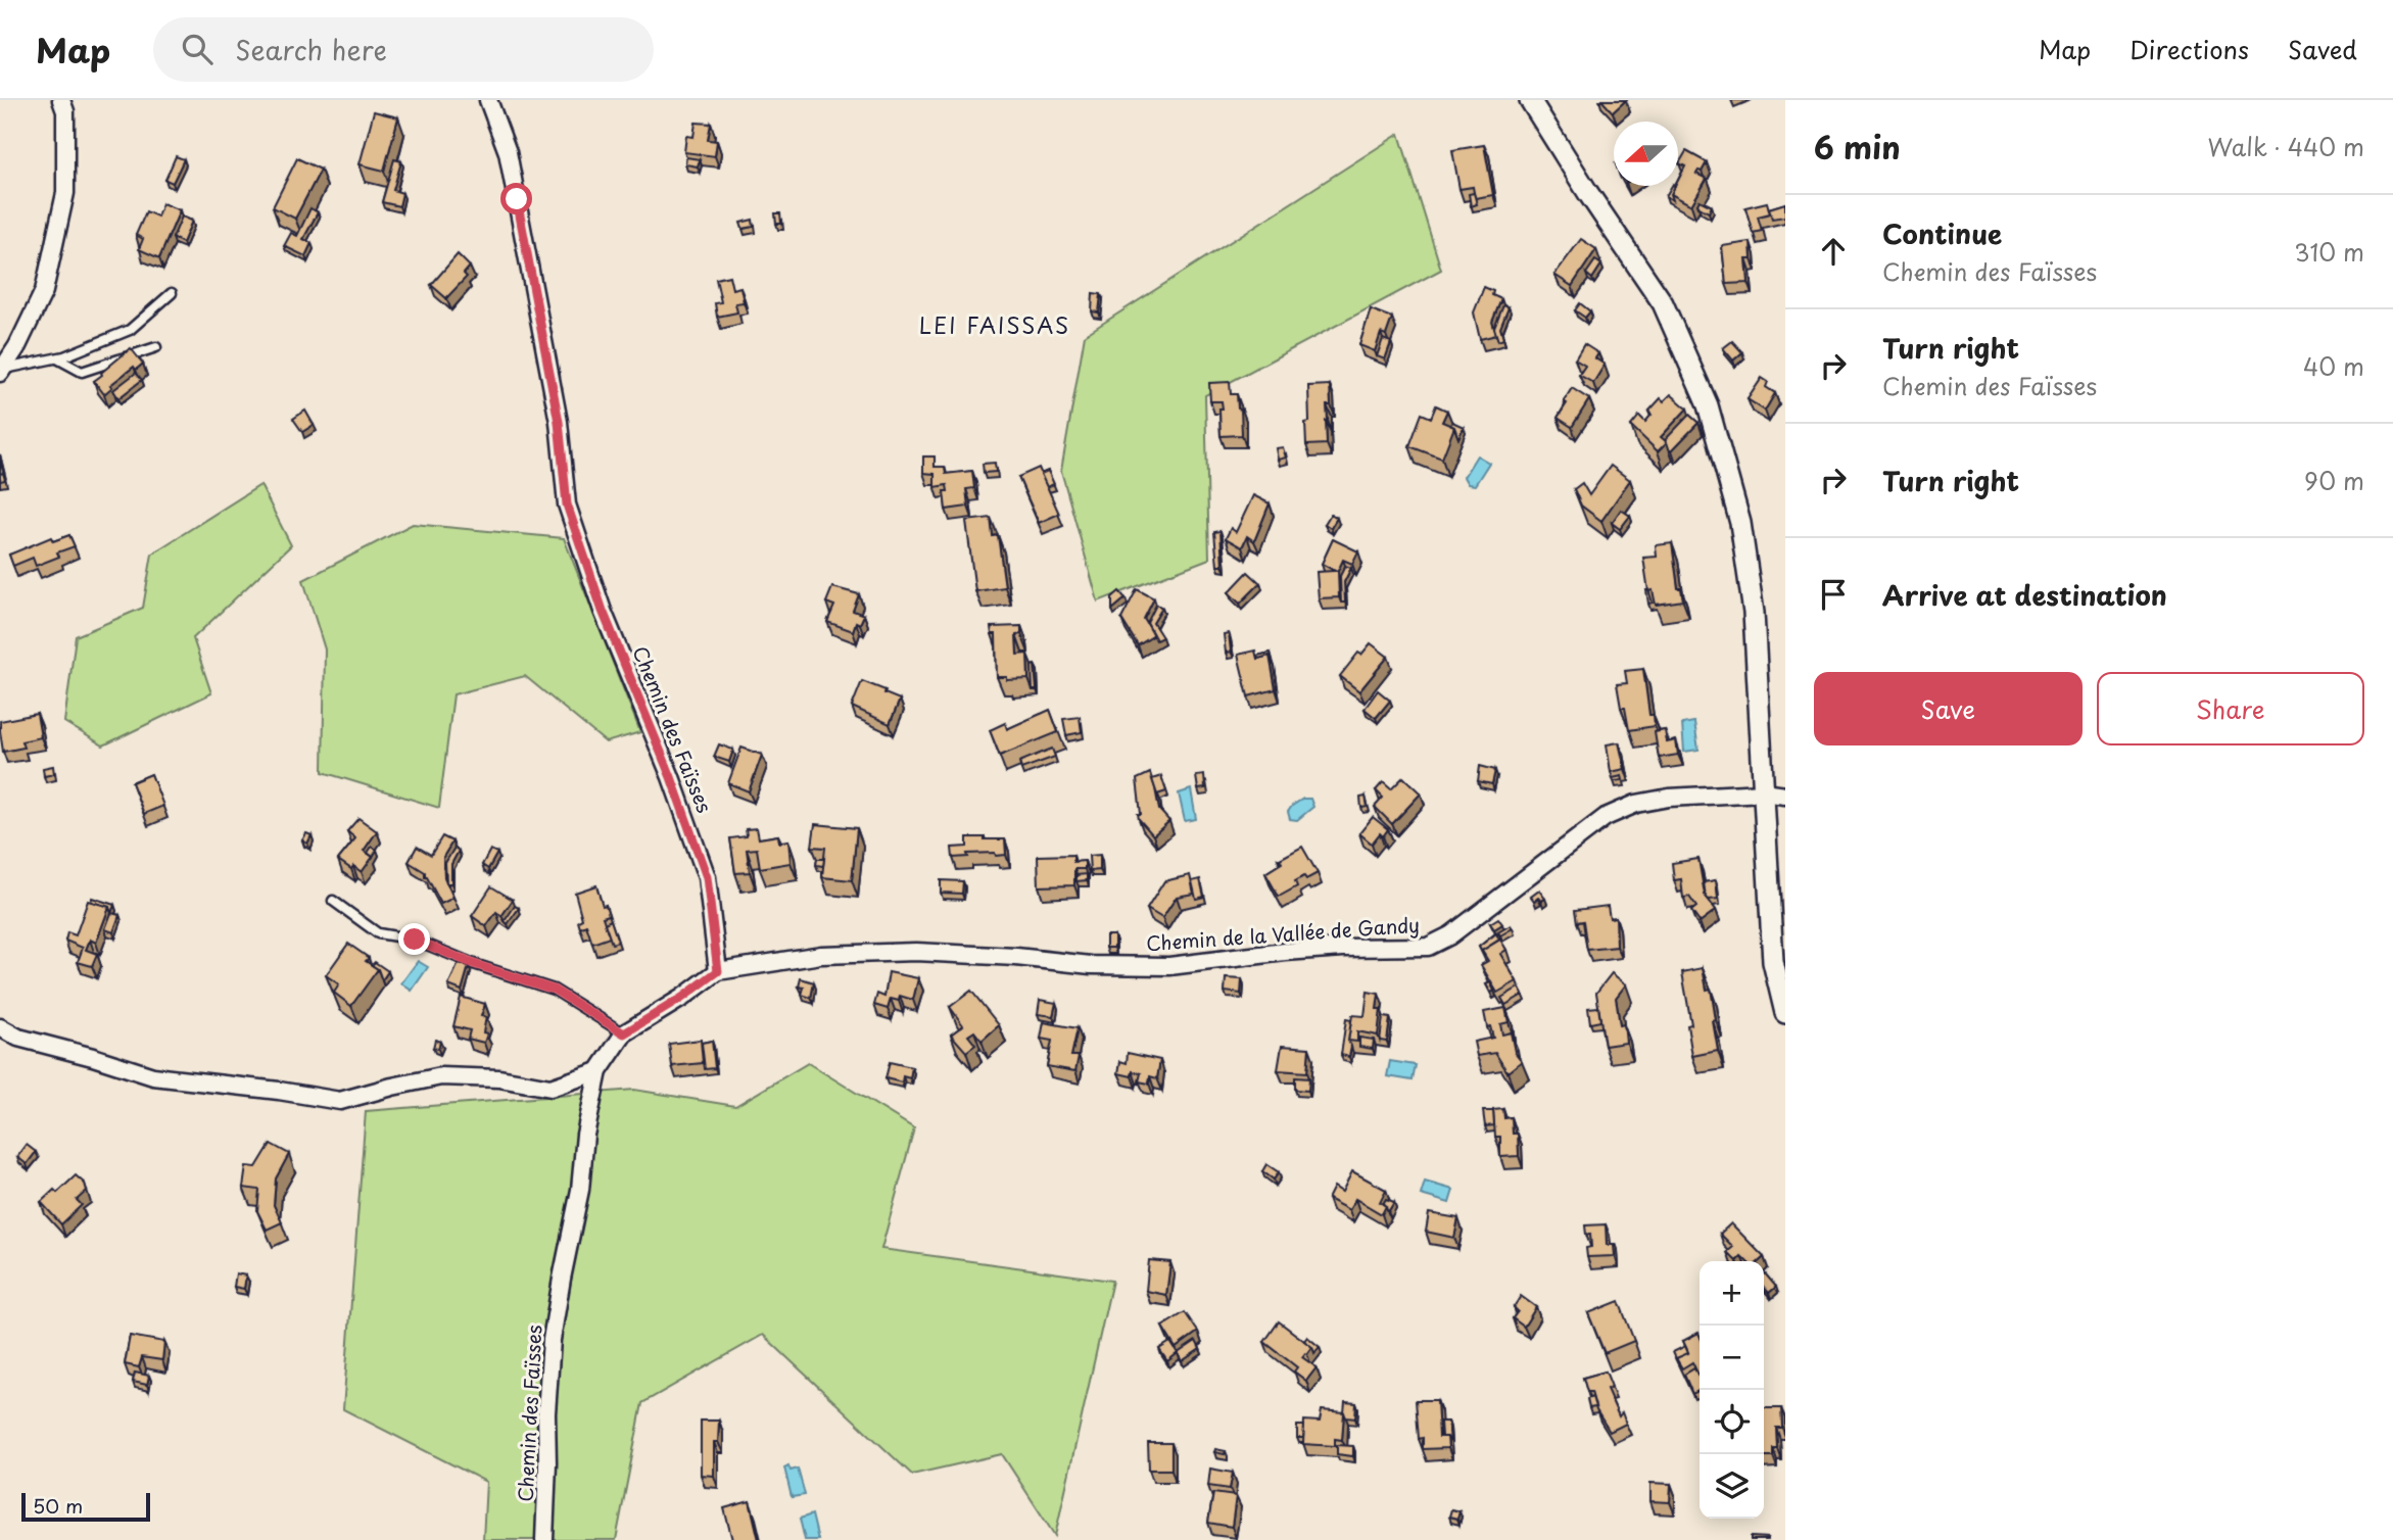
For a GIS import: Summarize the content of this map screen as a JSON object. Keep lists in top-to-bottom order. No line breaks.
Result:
{"streets":{"street":["Chemin des Faïsses","Chemin de la Vallée de Gandy"]},"crossings":[["Chemin des Faïsses","Chemin de la Vallée de Gandy"]],"districts":["LEI FAISSAS"],"scale_bar":"50 m","north":"left","page":{"header":"Map","search":"Search here","nav":["Map","Directions","Saved"],"heading":["6 min","Walk · 440 m"],"list":[["Continue","Chemin des Faïsses","310 m"],["Turn right","Chemin des Faïsses","40 m"],["Turn right","90 m"],"Arrive at destination"],"buttons":["Save","Share"],"map_buttons":["+","−"],"scale":"50 m"}}
